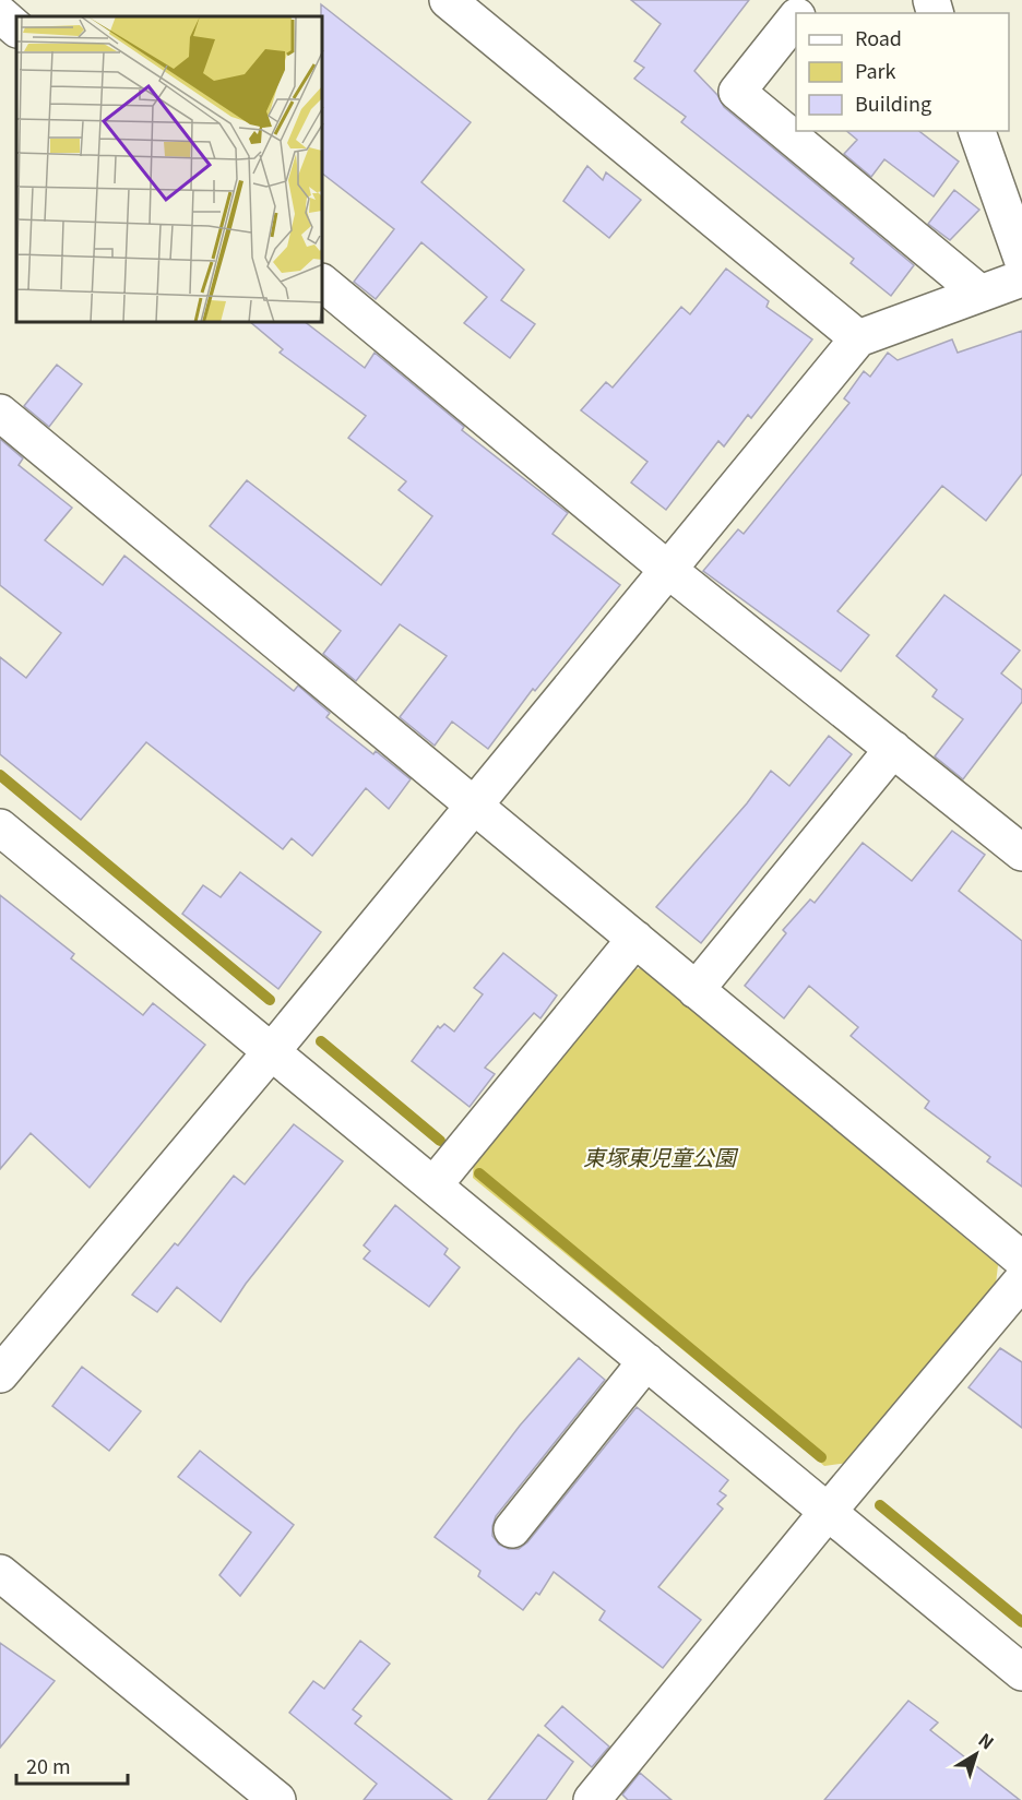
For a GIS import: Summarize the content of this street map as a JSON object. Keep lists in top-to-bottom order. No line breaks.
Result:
{"parks":["東塚東児童公園"],"legend":["Road","Park","Building"],"scale_bar":"20 m","north":"top right"}
